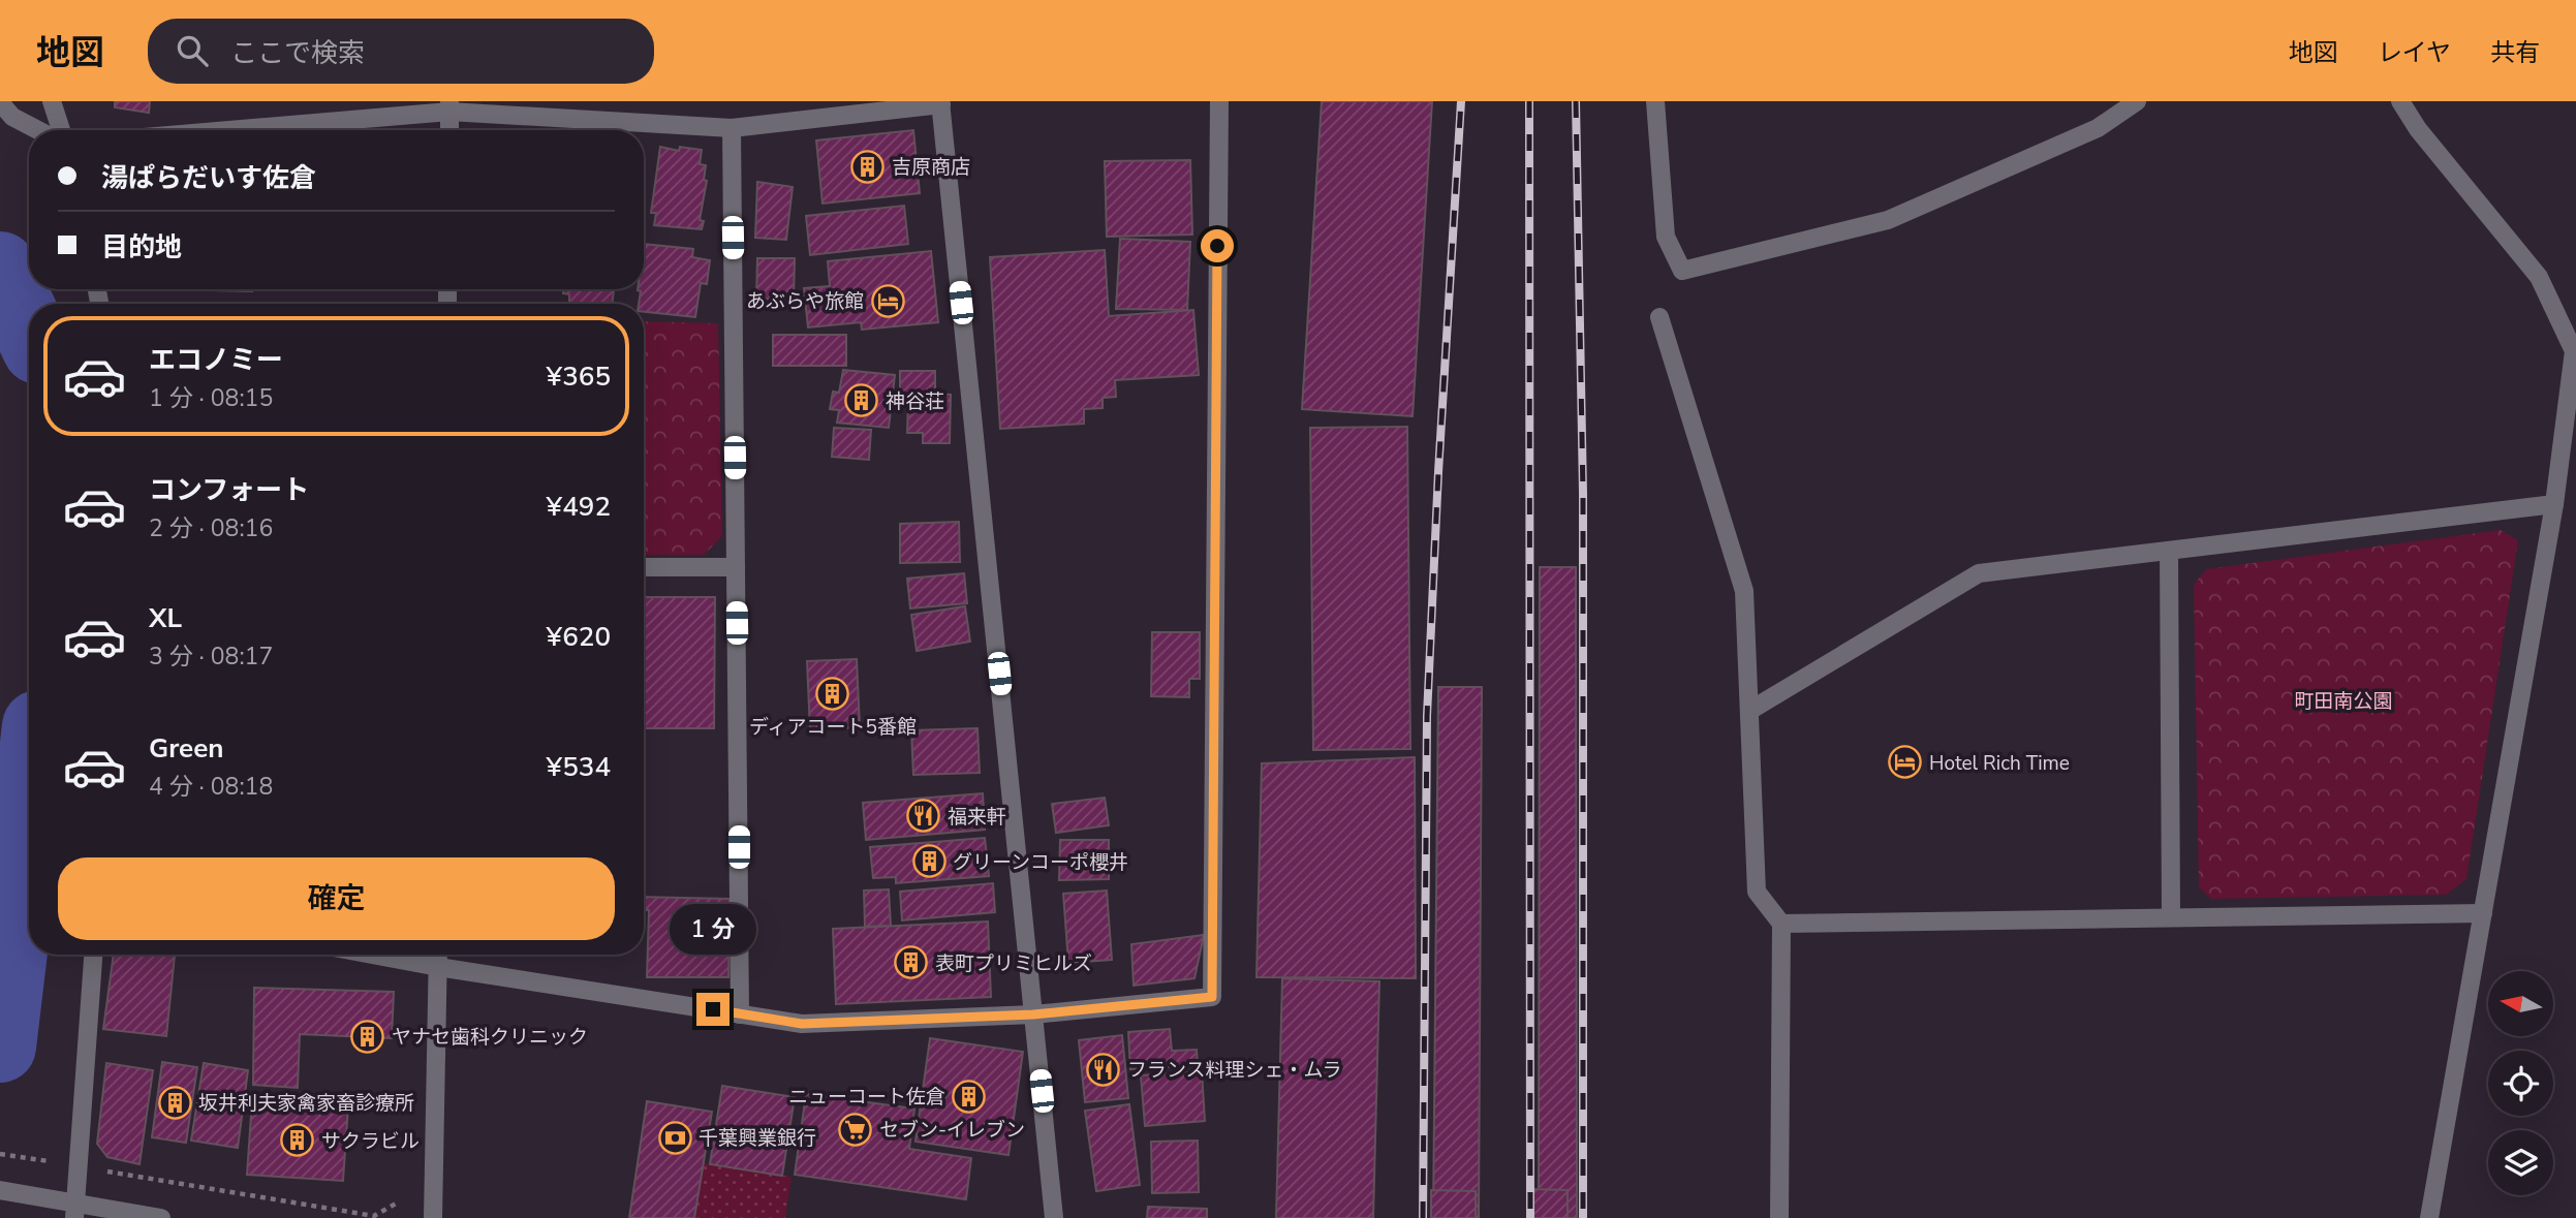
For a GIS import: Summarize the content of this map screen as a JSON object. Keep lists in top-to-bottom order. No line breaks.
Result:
{"parks":["町田南公園"],"places":{"building":["吉原商店","神谷荘","ディアコート5番館","グリーンコーポ櫻井","表町プリミヒルズ","ヤナセ歯科クリニック","ニューコート佐倉","坂井利夫家禽家畜診療所","サクラビル"],"hotel":["あぶらや旅館","Hotel Rich Time"],"restaurant":["福来軒","フランス料理シェ・ムラ"],"supermarket":["セブン-イレブン"],"bank":["千葉興業銀行"]},"north":"left","page":{"header":"地図","search":"ここで検索","nav":["地図","レイヤ","共有"],"banner":["湯ぱらだいす佐倉","目的地"],"list":[{"name":"エコノミー","note":"1 分 · 08:15","value":"¥365"},{"name":"コンフォート","note":"2 分 · 08:16","value":"¥492"},{"name":"XL","note":"3 分 · 08:17","value":"¥620"},{"name":"Green","note":"4 分 · 08:18","value":"¥534"}],"buttons":"確定","bubble":"1 分"}}
